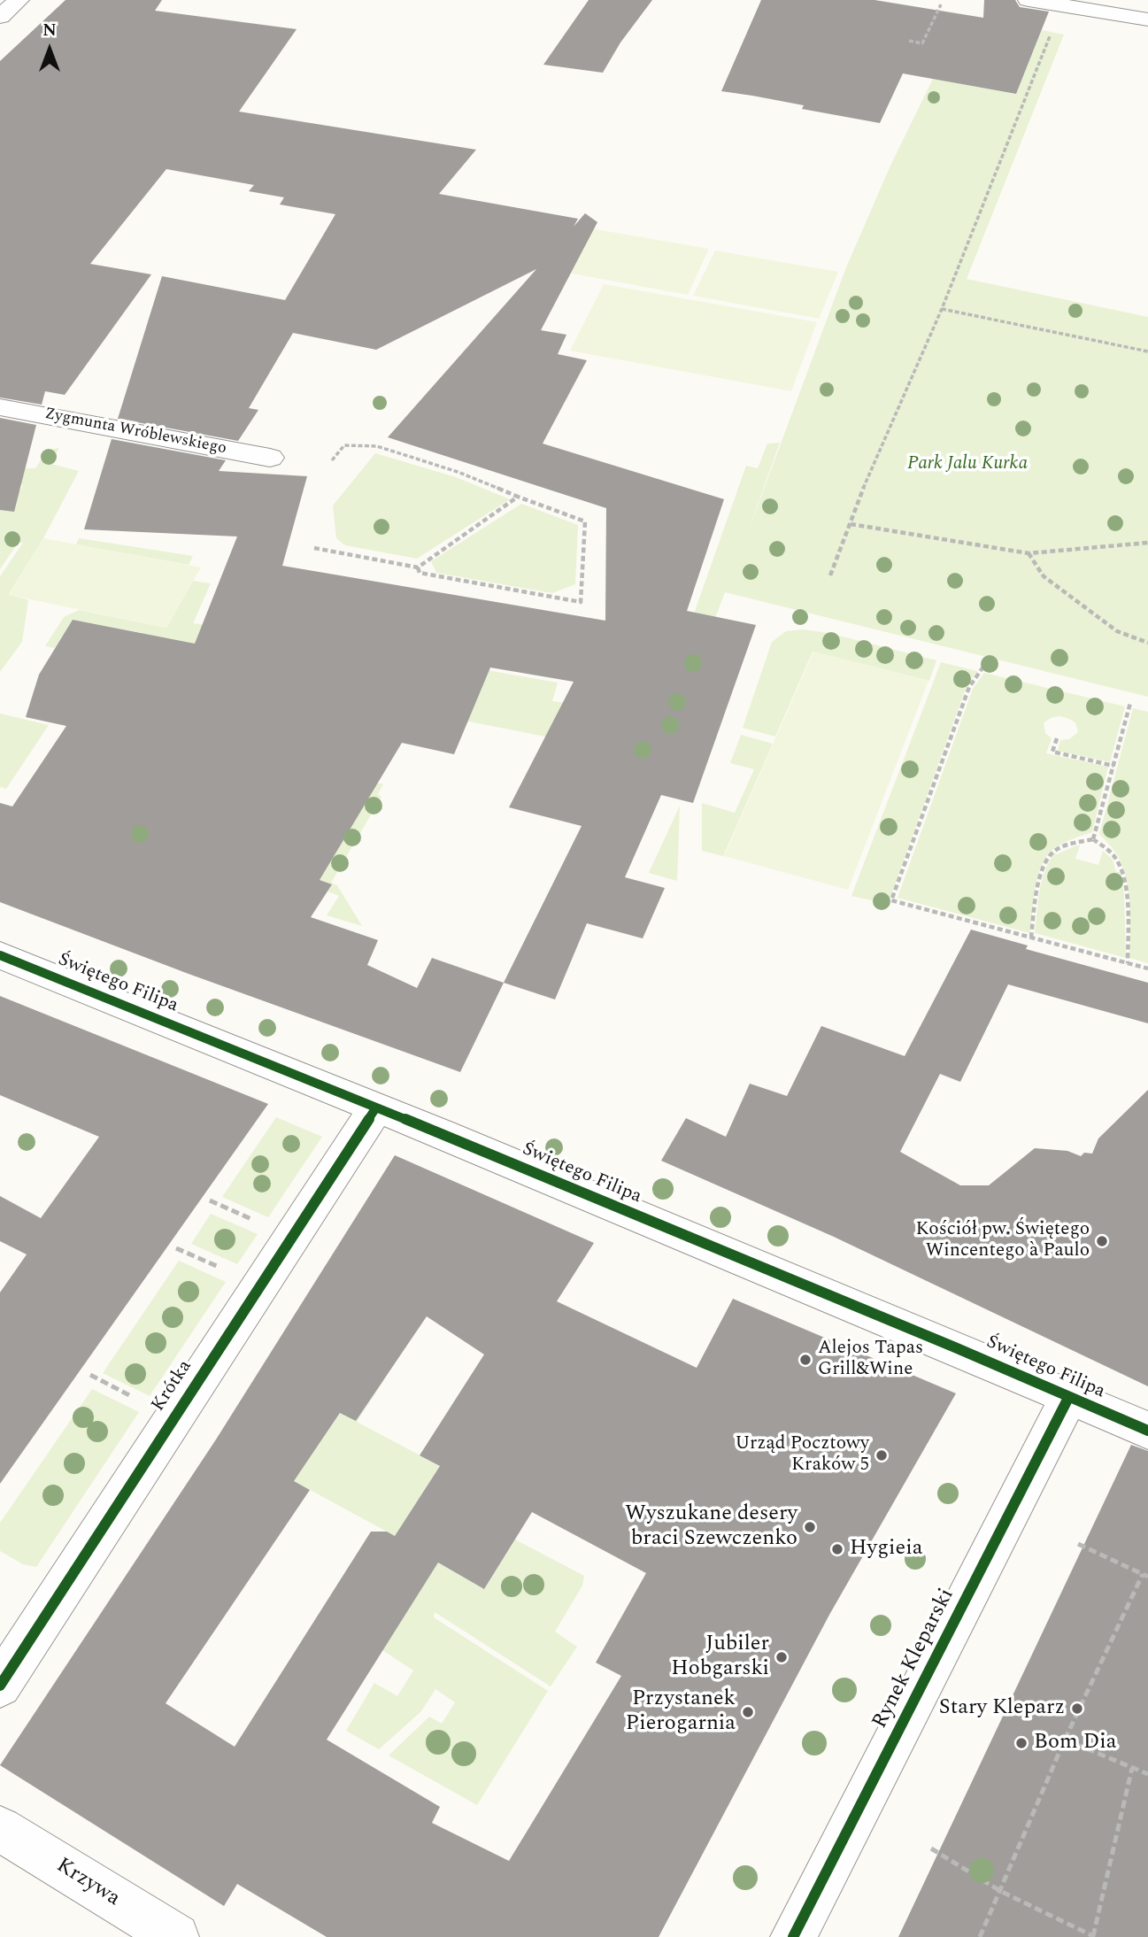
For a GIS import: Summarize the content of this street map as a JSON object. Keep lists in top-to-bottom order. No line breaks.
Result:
{"streets":{"street":["Zygmunta Wróblewskiego","Świętego Filipa","Krótka","Rynek Kleparski","Krzywa"]},"crossings":[["Świętego Filipa","Krótka"],["Świętego Filipa","Rynek Kleparski"]],"parks":["Park Jalu Kurka"],"places":["Kościół pw. Świętego Wincentego à Paulo","Alejos Tapas Grill&Wine","Urząd Pocztowy Kraków 5","Wyszukane desery braci Szewczenko","Hygieia","Jubiler Hobgarski","Stary Kleparz","Przystanek Pierogarnia","Bom Dia"],"north":"top"}
